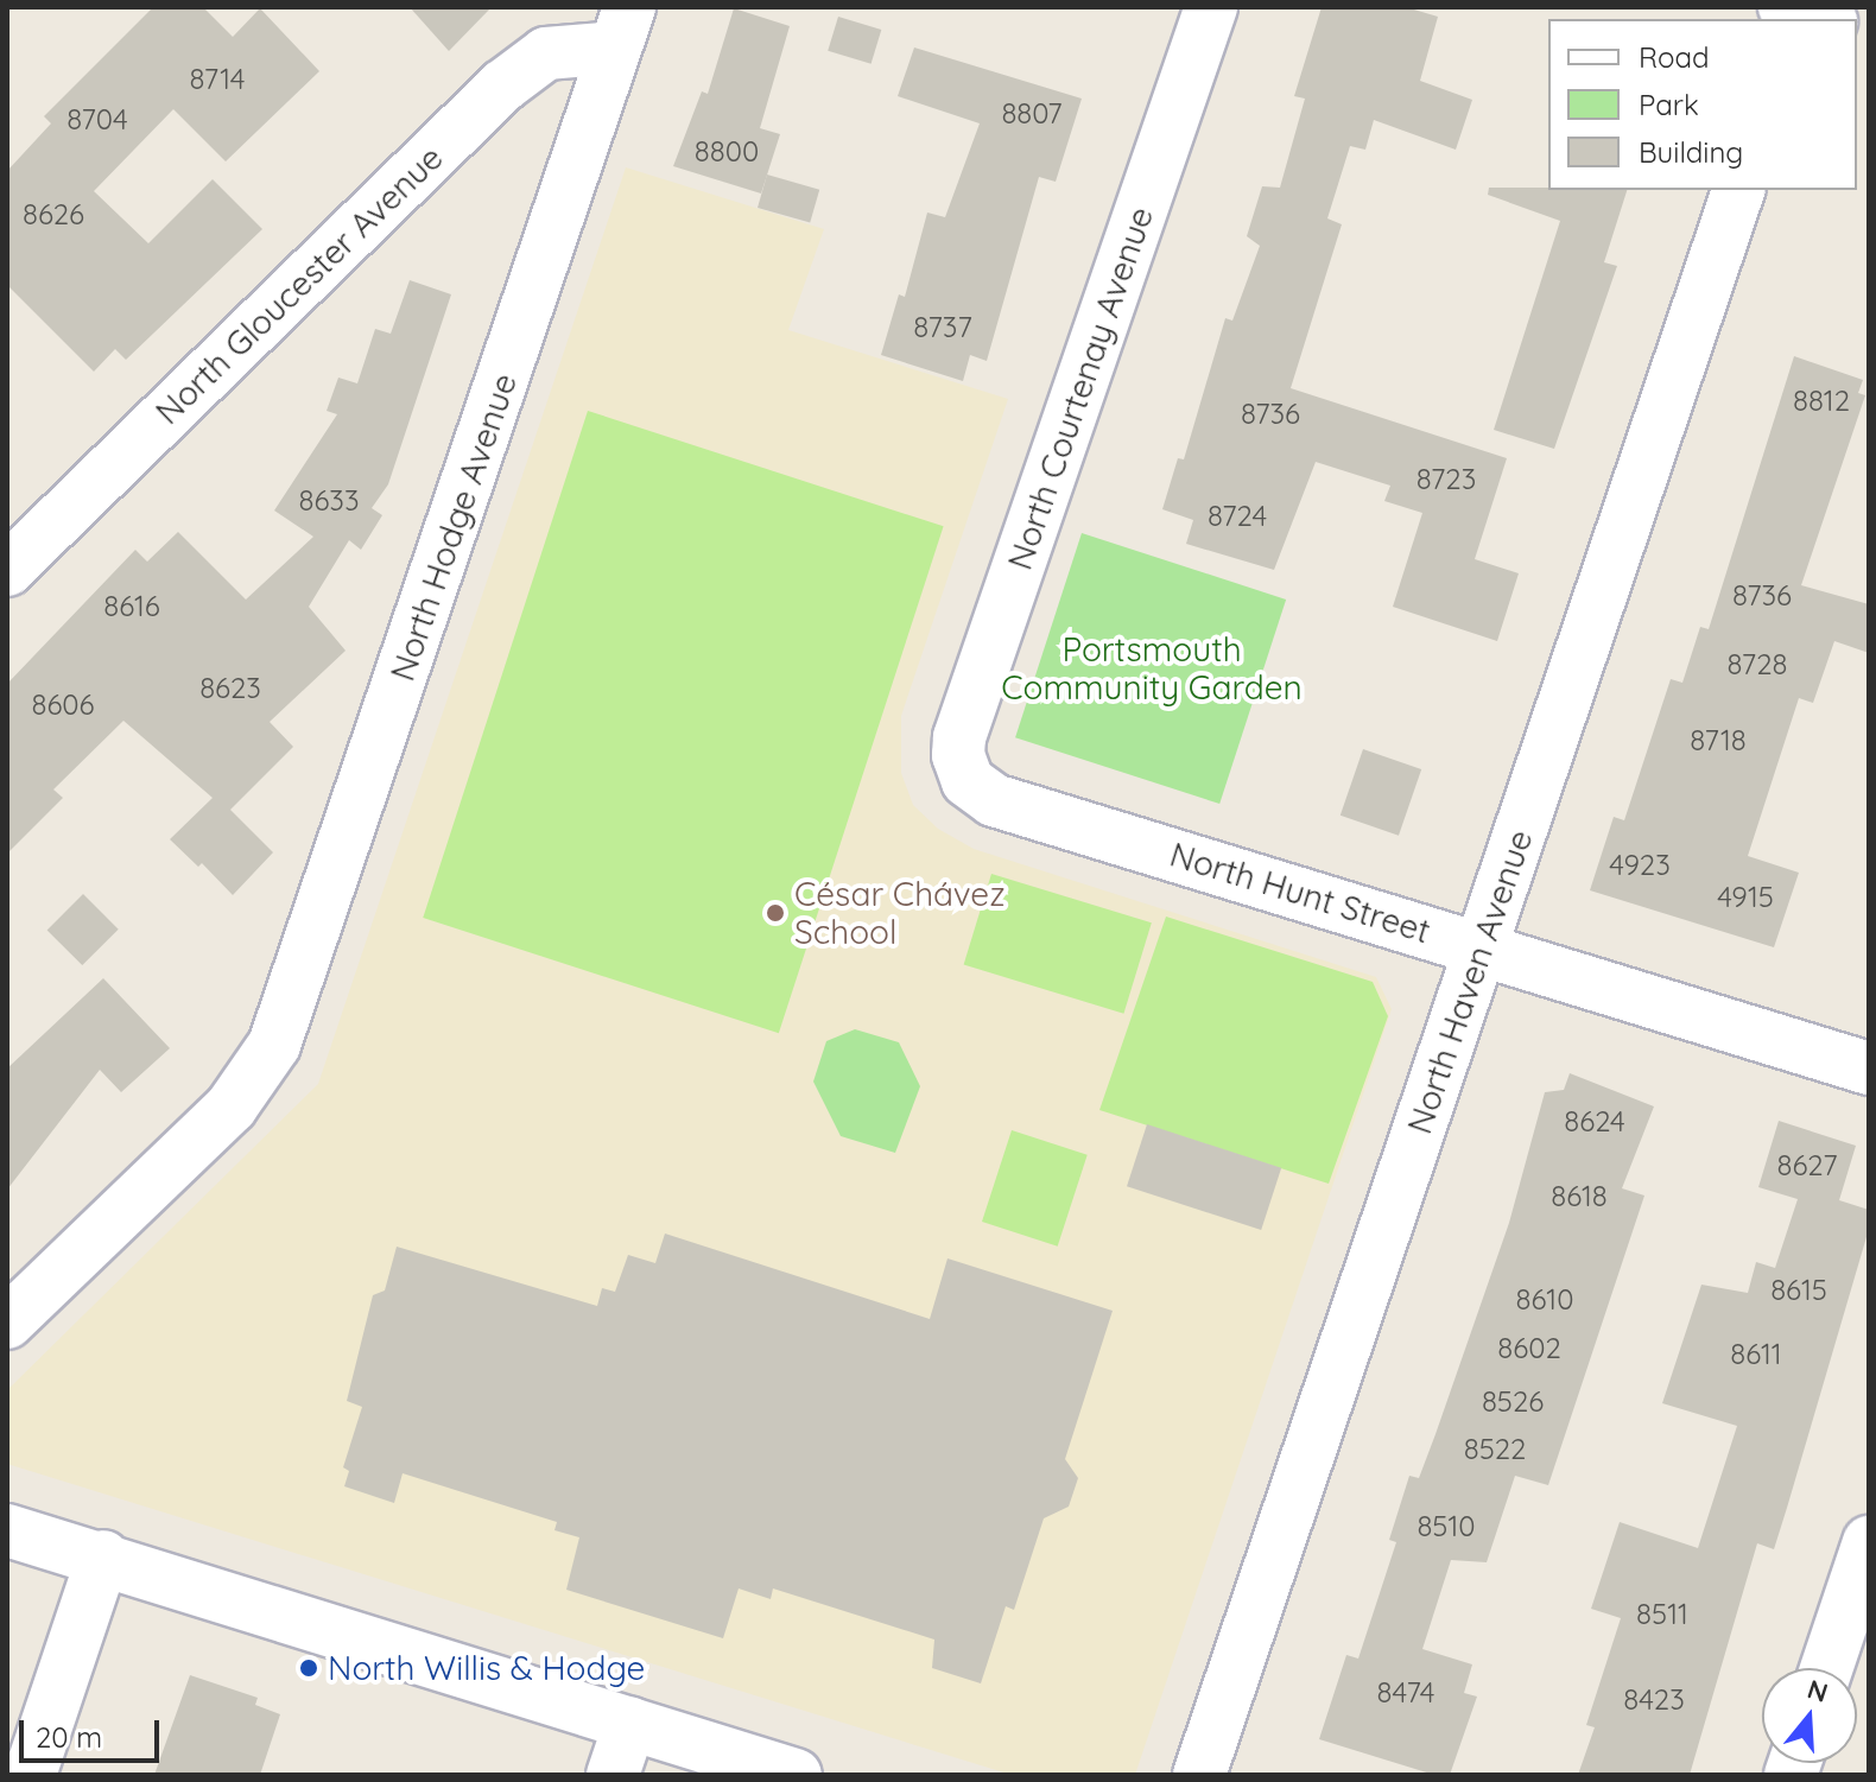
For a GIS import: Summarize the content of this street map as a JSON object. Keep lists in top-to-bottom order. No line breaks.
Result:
{"streets":{"street":["North Gloucester Avenue","North Courtenay Avenue","North Hodge Avenue","North Hunt Street","North Haven Avenue"]},"crossings":[["North Gloucester Avenue","North Hodge Avenue"],["North Courtenay Avenue","North Hunt Street"],["North Hunt Street","North Haven Avenue"]],"parks":["Portsmouth Community Garden"],"places":["César Chávez School","North Willis & Hodge"],"house_numbers":["8714","8807","8704","8800","8626","8737","8812","8736","8723","8633","8724","8736","8616","8728","8623","8606","8718","4923","4915","8624","8627","8618","8615","8610","8602","8611","8526","8522","8510","8511","8474","8423"],"legend":["Road","Park","Building"],"scale_bar":"20 m","north":"top"}
